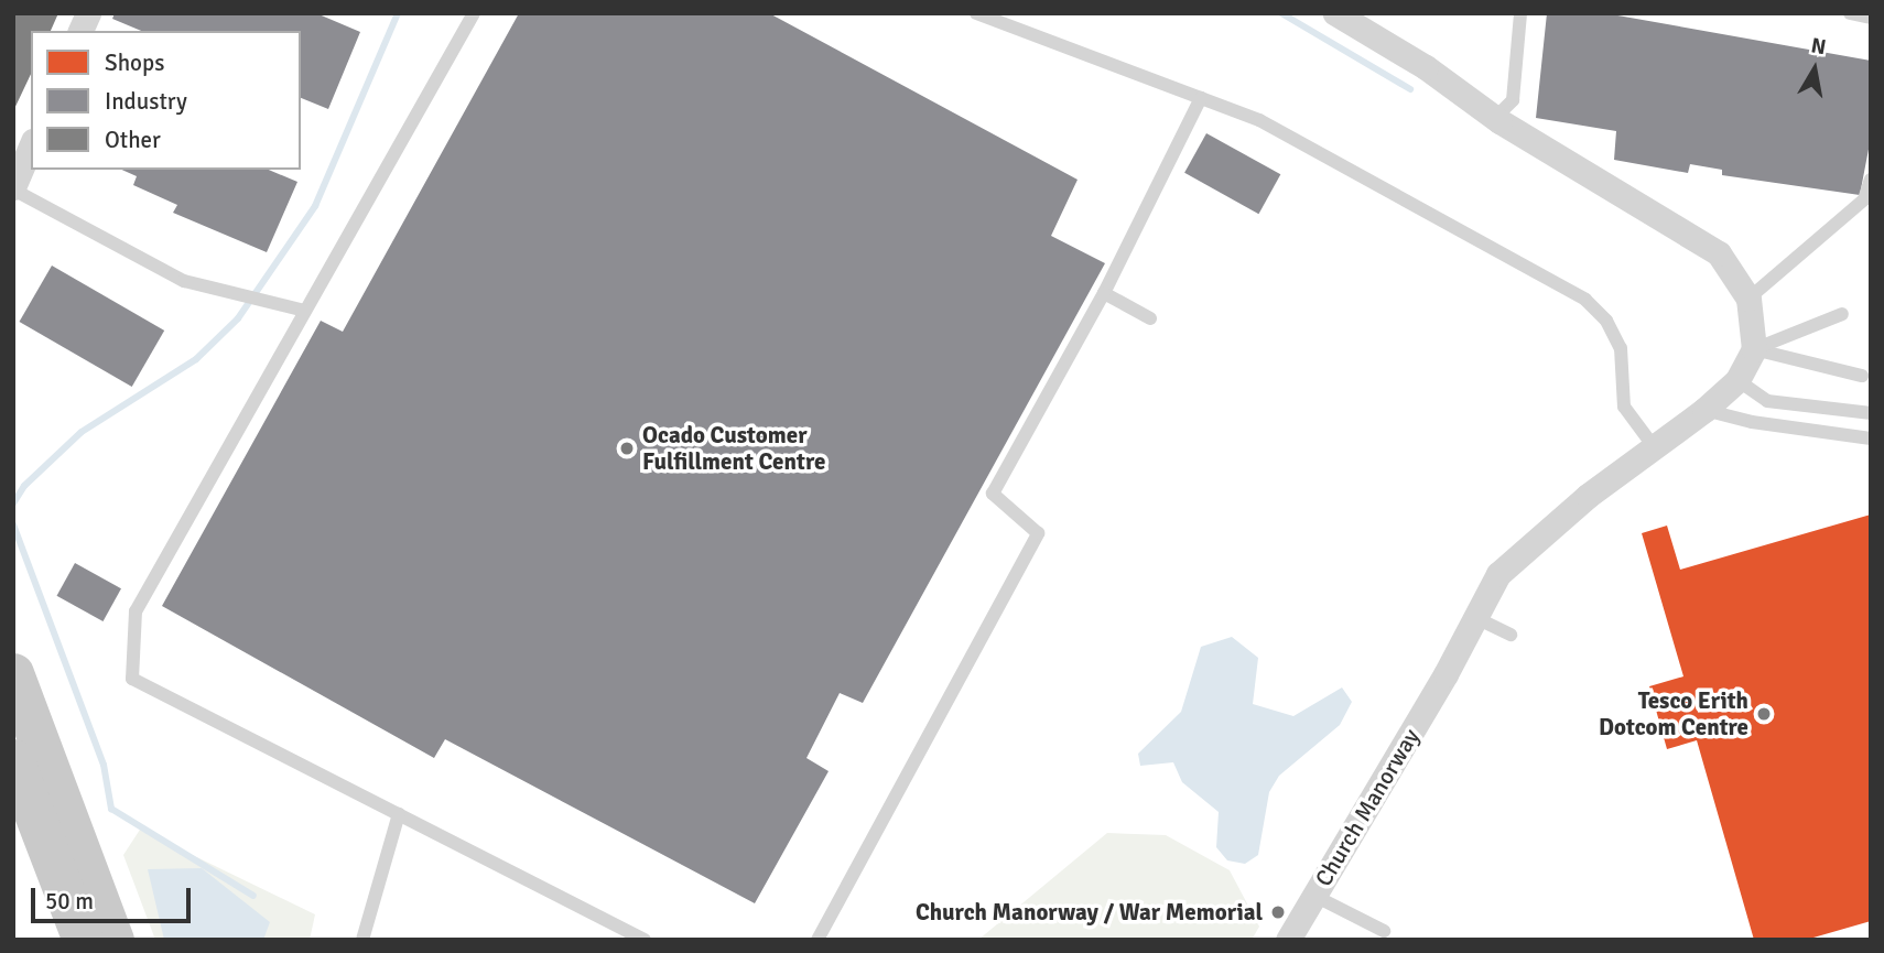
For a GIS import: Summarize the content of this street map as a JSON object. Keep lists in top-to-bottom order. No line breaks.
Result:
{"streets":{"street":["Church Manorway"]},"places":["Ocado Customer Fulfillment Centre","Tesco Erith Dotcom Centre","Church Manorway / War Memorial"],"legend":["Shops","Industry","Other"],"scale_bar":"50 m","north":"top"}
